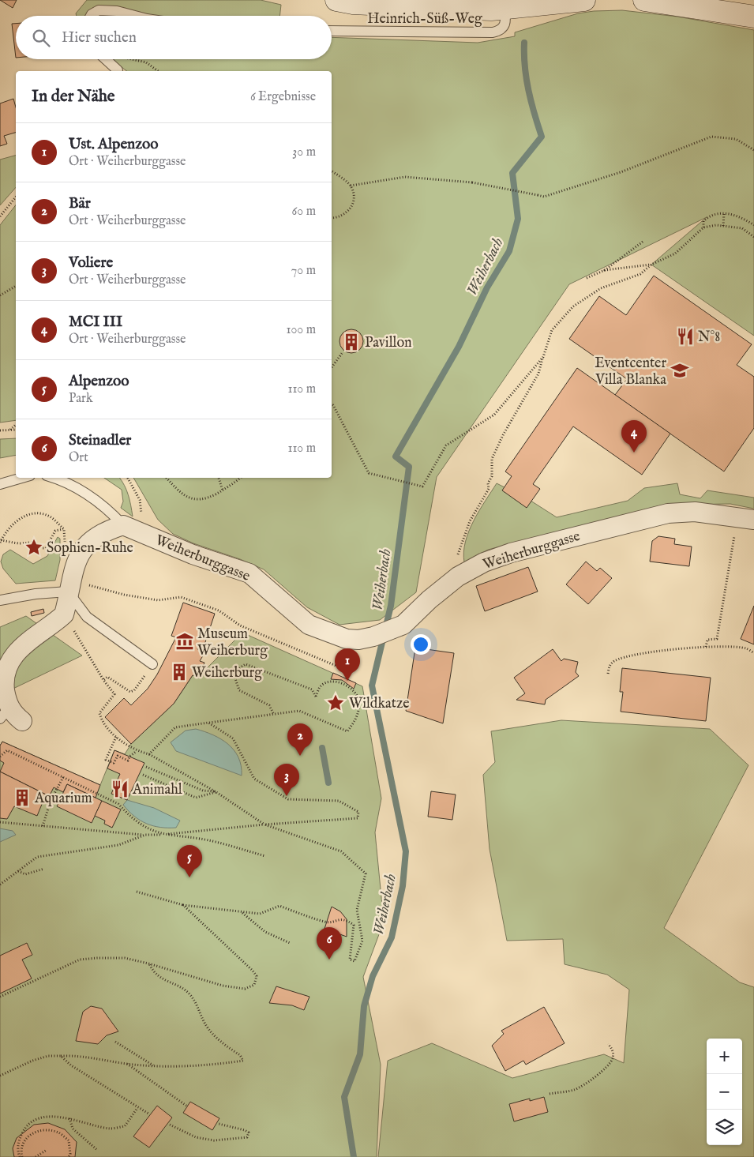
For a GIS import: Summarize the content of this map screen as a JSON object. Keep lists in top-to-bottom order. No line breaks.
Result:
{"streets":{"street":["Weiherburggasse"],"lane":["Heinrich-Süß-Weg"]},"water":["Weiherbach"],"places":{"restaurant":["N°8","Animahl"],"building":["Pavillon","Weiherburg","Aquarium"],"school or university":["Eventcenter Villa Blanka"],"place":["Sophien-Ruhe","Wildkatze"],"museum":["Museum Weiherburg"]},"page":{"search":"Hier suchen","heading":["In der Nähe","6 Ergebnisse"],"list":[{"mark":"1","name":"Ust. Alpenzoo","note":"Ort · Weiherburggasse","value":"30 m"},{"mark":"2","name":"Bär","note":"Ort · Weiherburggasse","value":"60 m"},{"mark":"3","name":"Voliere","note":"Ort · Weiherburggasse","value":"70 m"},{"mark":"4","name":"MCI III","note":"Ort · Weiherburggasse","value":"100 m"},{"mark":"5","name":"Alpenzoo","note":"Park","value":"110 m"},{"mark":"6","name":"Steinadler","note":"Ort","value":"110 m"}],"pins":["4","1","2","3","5","6"],"map_buttons":["+","−"]}}
